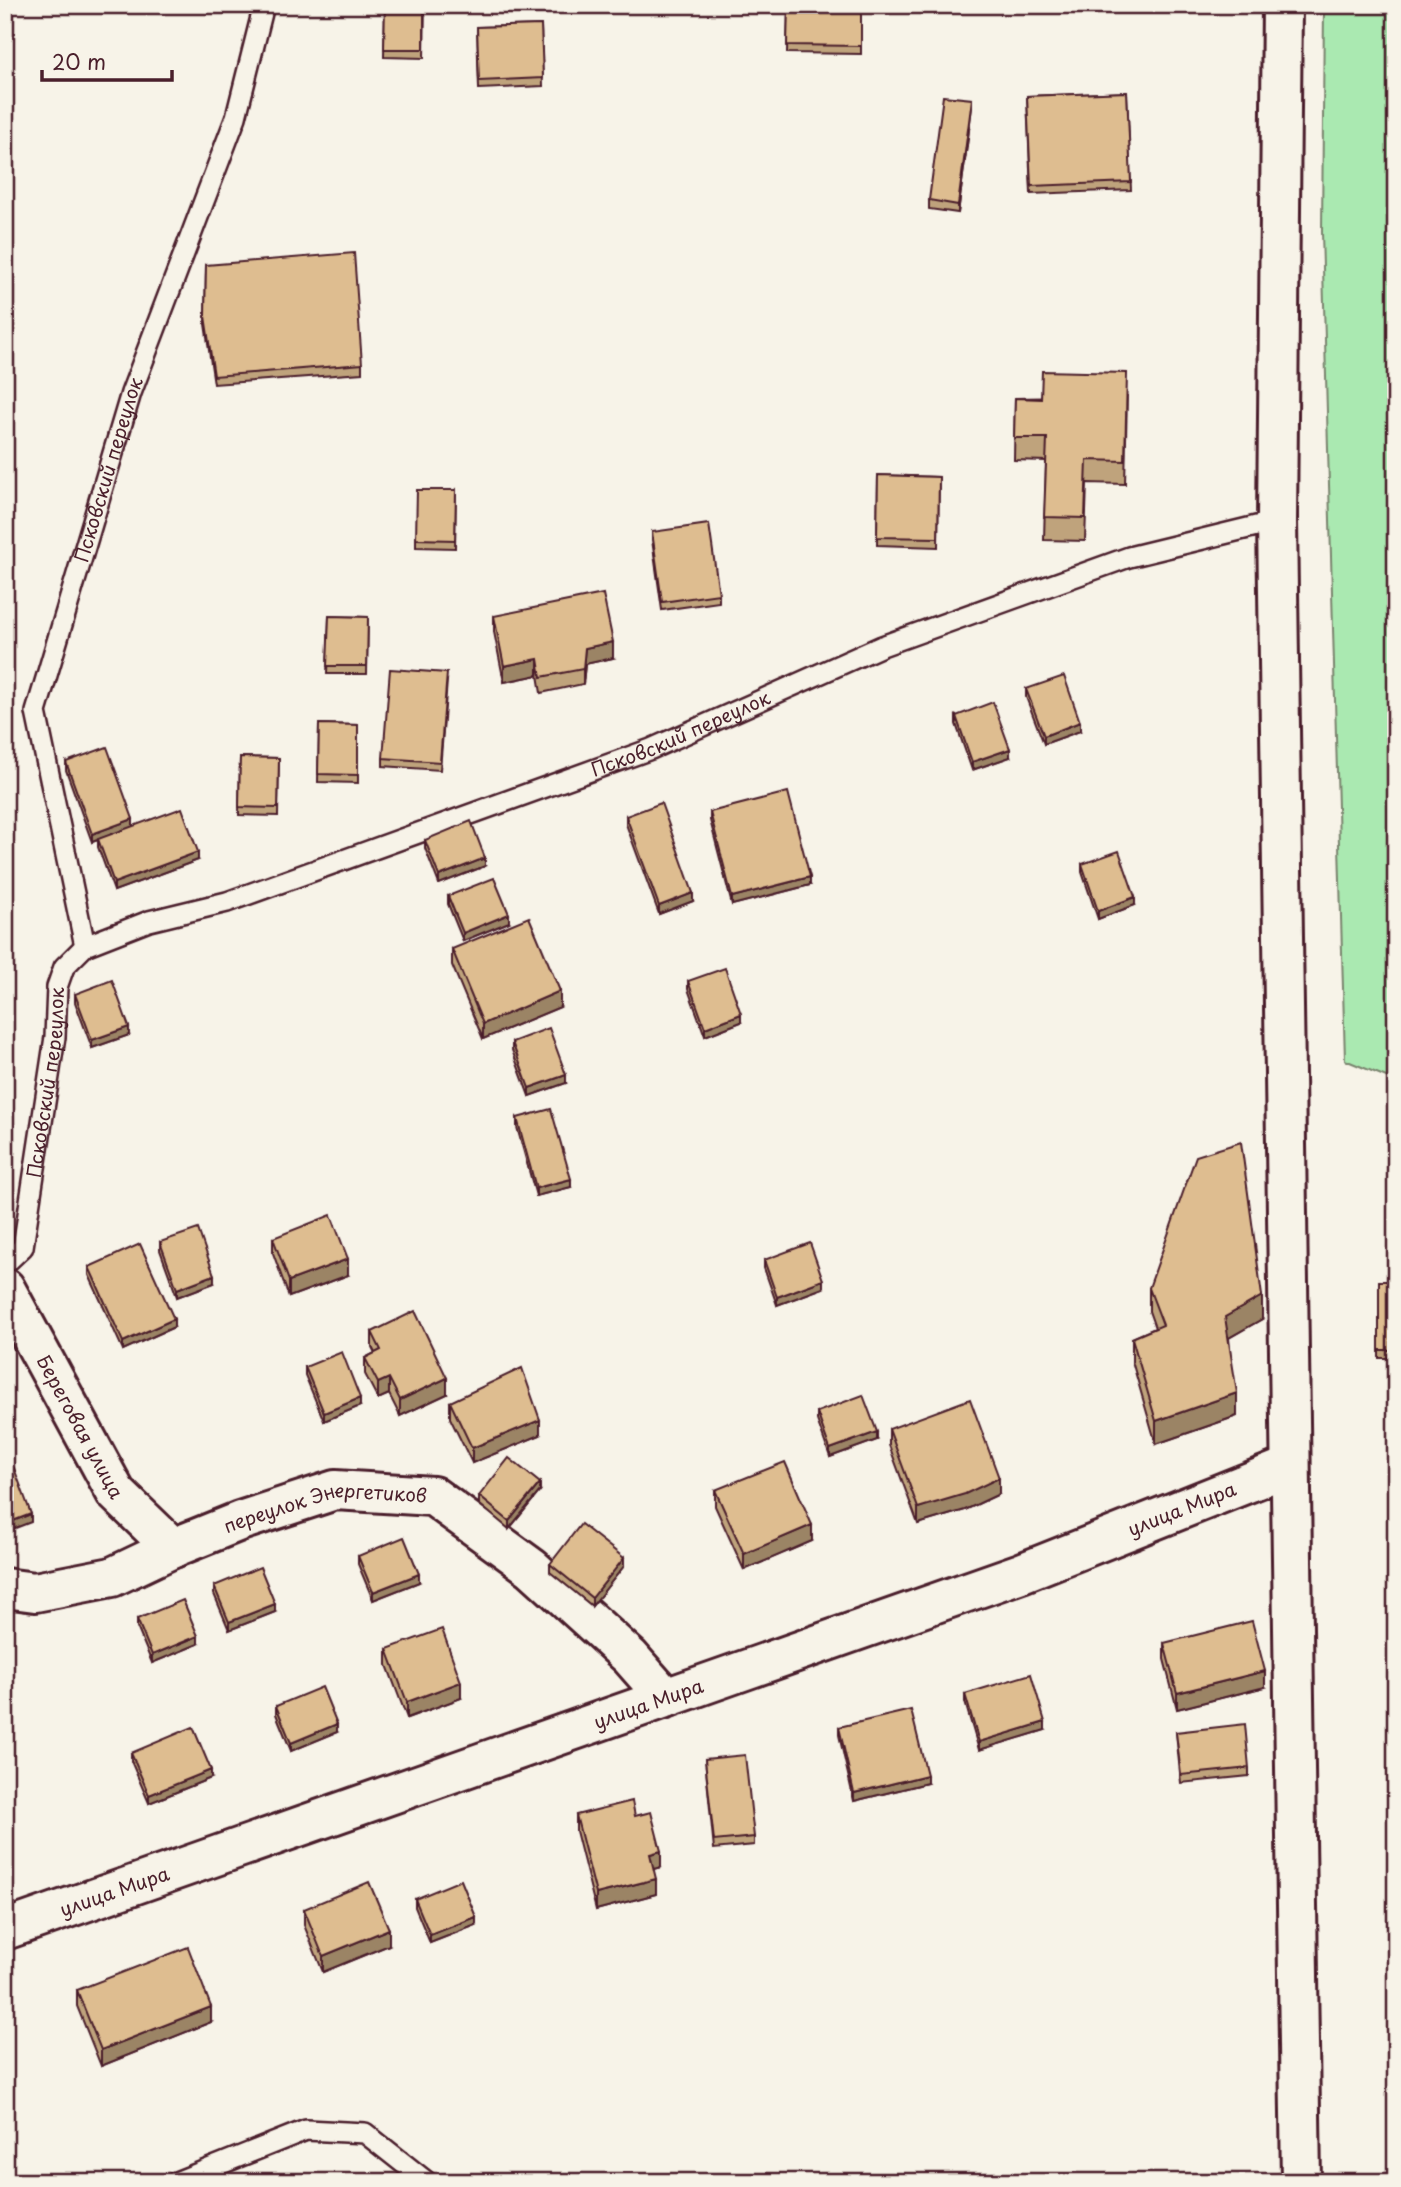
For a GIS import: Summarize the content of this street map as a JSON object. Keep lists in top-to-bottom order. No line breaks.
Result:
{"streets":{"street":["Береговая улица","улица Мира","переулок Энергетиков"],"lane":["Псковский переулок"]},"crossings":[["Береговая улица","переулок Энергетиков"],["улица Мира","переулок Энергетиков"]],"scale_bar":"20 m"}
